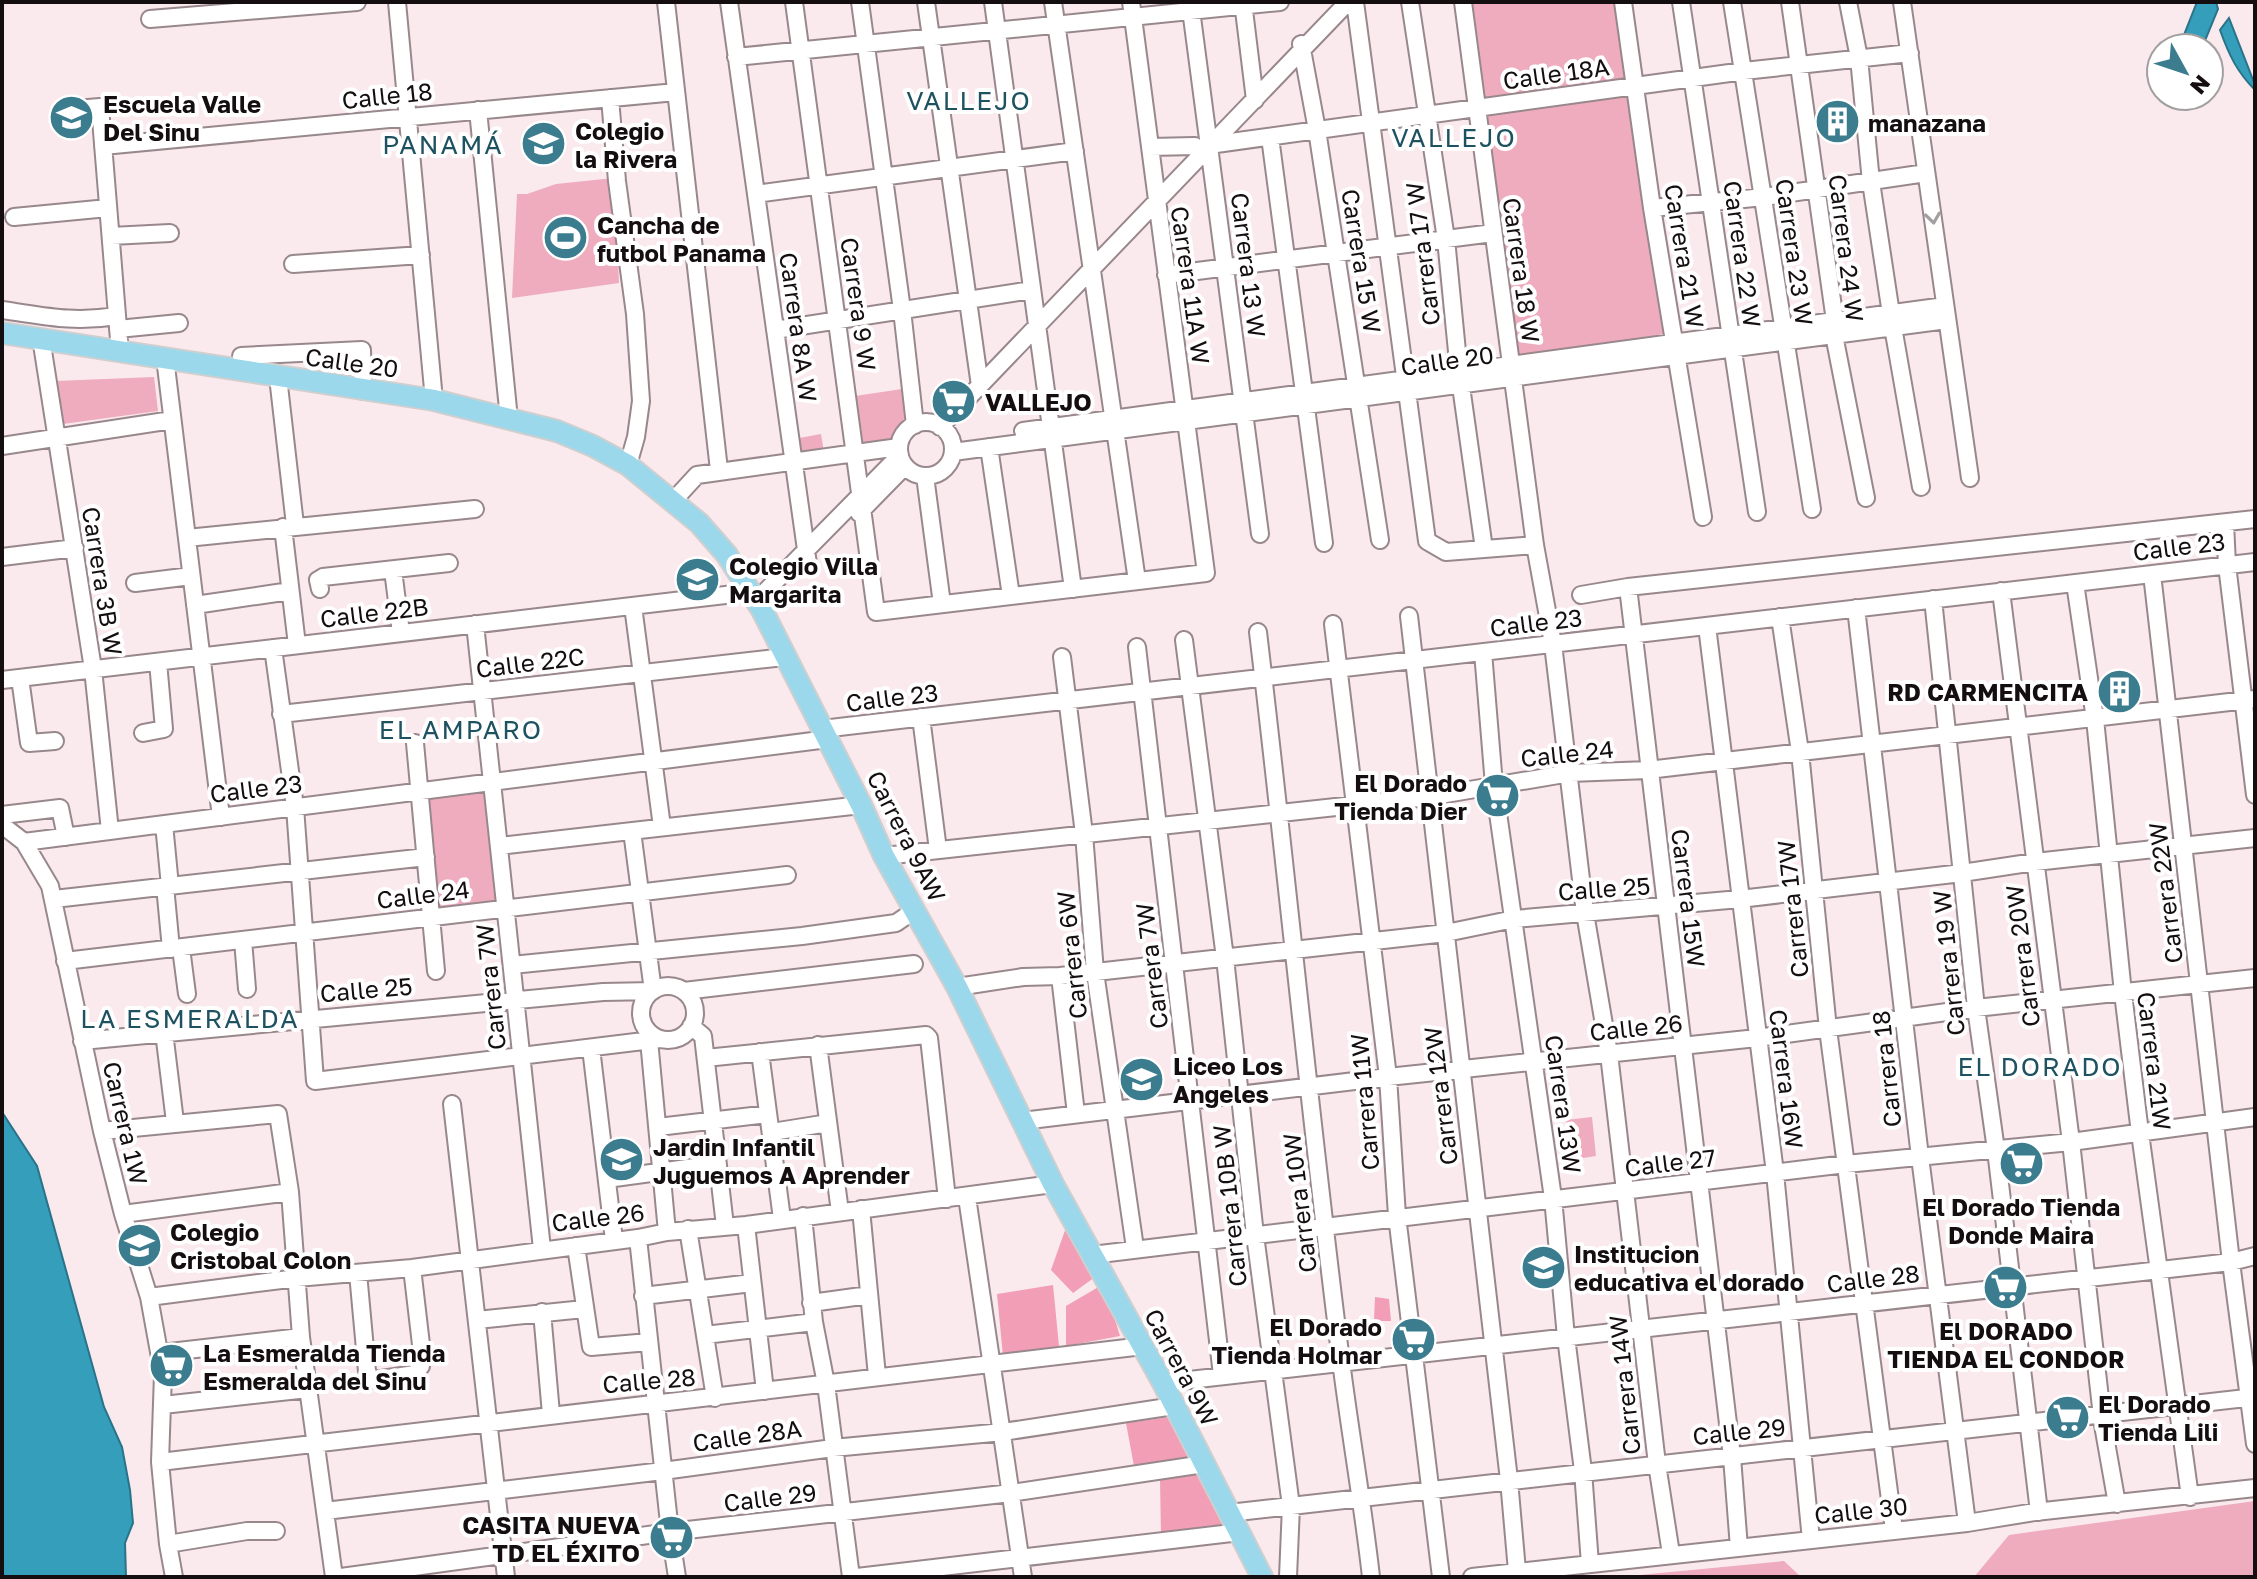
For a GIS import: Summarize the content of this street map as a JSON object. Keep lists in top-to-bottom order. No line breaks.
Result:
{"streets":{"main road":["Calle 20","Carrera 9AW","Carrera 9W"],"street":["Calle 18A","Calle 18","Carrera 24 W","Carrera 23 W","Carrera 17 W","Carrera 22 W","Carrera 21 W","Carrera 15 W","Carrera 13 W","Carrera 18 W","Carrera 11A W","Carrera 9 W","Carrera 8A W","Calle 23","Carrera 3B W","Calle 22B","Calle 22C","Calle 24","Calle 25","Carrera 22W","Carrera 15W","Carrera 17W","Carrera 6W","Carrera 20W","Carrera 19 W","Carrera 7W","Calle 26","Carrera 21W","Carrera 18","Carrera 16W","Carrera 12W","Carrera 11W","Carrera 13W","Carrera 1W","Calle 27","Carrera 10W","Carrera 10B W","Calle 28","Carrera 14W","Calle 29","Calle 28A","Calle 30"]},"crossings":[["Calle 18A","Carrera 24 W"],["Calle 18A","Carrera 23 W"],["Calle 18A","Carrera 17 W"],["Calle 18A","Carrera 22 W"],["Calle 18A","Carrera 21 W"],["Calle 18A","Carrera 15 W"],["Calle 18A","Carrera 13 W"],["Calle 18A","Carrera 18 W"],["Calle 18A","Carrera 11A W"],["Carrera 24 W","Calle 20"],["Carrera 23 W","Calle 20"],["Carrera 17 W","Calle 20"],["Carrera 22 W","Calle 20"],["Carrera 21 W","Calle 20"],["Carrera 15 W","Calle 20"],["Carrera 13 W","Calle 20"],["Carrera 18 W","Calle 20"],["Carrera 18 W","Carrera 14W"],["Carrera 11A W","Calle 20"],["Calle 20","Carrera 3B W"],["Calle 20","Carrera 9AW"],["Calle 23","Carrera 3B W"],["Calle 23","Carrera 9AW"],["Calle 23","Carrera 22W"],["Calle 23","Carrera 15W"],["Calle 23","Carrera 17W"],["Calle 23","Carrera 6W"],["Calle 23","Carrera 20W"],["Calle 23","Carrera 19 W"],["Calle 23","Carrera 7W"],["Calle 23","Carrera 21W"],["Calle 23","Carrera 18"],["Calle 23","Carrera 16W"],["Calle 23","Carrera 12W"],["Calle 23","Carrera 11W"],["Calle 23","Carrera 13W"],["Calle 23","Carrera 1W"],["Calle 23","Carrera 10W"],["Calle 23","Carrera 10B W"],["Calle 23","Carrera 14W"],["Carrera 3B W","Calle 22B"],["Calle 22B","Carrera 9AW"],["Calle 22B","Carrera 7W"],["Calle 22C","Carrera 9AW"],["Calle 22C","Carrera 7W"],["Calle 24","Carrera 9AW"],["Calle 24","Carrera 22W"],["Calle 24","Carrera 15W"],["Calle 24","Carrera 17W"],["Calle 24","Carrera 6W"],["Calle 24","Carrera 20W"],["Calle 24","Carrera 19 W"],["Calle 24","Carrera 7W"],["Calle 24","Carrera 21W"],["Calle 24","Carrera 18"],["Calle 24","Carrera 16W"],["Calle 24","Carrera 12W"],["Calle 24","Carrera 11W"],["Calle 24","Carrera 13W"],["Calle 24","Carrera 1W"],["Calle 24","Carrera 10W"],["Calle 24","Carrera 10B W"],["Calle 24","Carrera 14W"],["Carrera 9AW","Calle 25"],["Carrera 9AW","Calle 26"],["Carrera 9AW","Carrera 9W"],["Calle 25","Carrera 22W"],["Calle 25","Carrera 15W"],["Calle 25","Carrera 17W"],["Calle 25","Carrera 6W"],["Calle 25","Carrera 20W"],["Calle 25","Carrera 19 W"],["Calle 25","Carrera 7W"],["Calle 25","Carrera 21W"],["Calle 25","Carrera 18"],["Calle 25","Carrera 16W"],["Calle 25","Carrera 12W"],["Calle 25","Carrera 11W"],["Calle 25","Carrera 13W"],["Calle 25","Carrera 1W"],["Calle 25","Carrera 10W"],["Calle 25","Carrera 10B W"],["Calle 25","Carrera 14W"],["Carrera 22W","Calle 26"],["Carrera 22W","Calle 27"],["Carrera 22W","Calle 28"],["Carrera 22W","Calle 29"],["Carrera 15W","Calle 26"],["Carrera 15W","Calle 27"],["Carrera 15W","Calle 28"],["Carrera 15W","Calle 29"],["Carrera 15W","Calle 30"],["Carrera 17W","Calle 26"],["Carrera 17W","Calle 27"],["Carrera 17W","Calle 28"],["Carrera 17W","Calle 29"],["Carrera 17W","Calle 30"],["Carrera 6W","Calle 26"],["Carrera 6W","Calle 27"],["Carrera 20W","Calle 26"],["Carrera 20W","Calle 27"],["Carrera 20W","Calle 28"],["Carrera 20W","Calle 29"],["Carrera 20W","Calle 30"],["Carrera 19 W","Calle 26"],["Carrera 19 W","Calle 27"],["Carrera 19 W","Calle 28"],["Carrera 19 W","Calle 29"],["Carrera 19 W","Calle 30"],["Carrera 7W","Calle 26"],["Carrera 7W","Calle 27"],["Carrera 7W","Calle 28"],["Calle 26","Carrera 21W"],["Calle 26","Carrera 18"],["Calle 26","Carrera 16W"],["Calle 26","Carrera 12W"],["Calle 26","Carrera 11W"],["Calle 26","Carrera 13W"],["Calle 26","Carrera 1W"],["Calle 26","Carrera 10W"],["Calle 26","Carrera 10B W"],["Calle 26","Carrera 9W"],["Calle 26","Carrera 14W"],["Carrera 21W","Calle 27"],["Carrera 21W","Calle 28"],["Carrera 21W","Calle 29"],["Carrera 21W","Calle 30"],["Carrera 18","Calle 27"],["Carrera 18","Calle 28"],["Carrera 18","Calle 29"],["Carrera 18","Calle 30"],["Carrera 16W","Calle 27"],["Carrera 16W","Calle 28"],["Carrera 16W","Calle 29"],["Carrera 16W","Calle 30"],["Carrera 12W","Calle 27"],["Carrera 12W","Calle 28"],["Carrera 12W","Calle 29"],["Carrera 12W","Calle 30"],["Carrera 11W","Calle 27"],["Carrera 11W","Calle 28"],["Carrera 11W","Calle 29"],["Carrera 13W","Calle 27"],["Carrera 13W","Calle 28"],["Carrera 13W","Calle 29"],["Carrera 13W","Calle 30"],["Carrera 1W","Calle 28"],["Calle 27","Carrera 10W"],["Calle 27","Carrera 10B W"],["Calle 27","Carrera 9W"],["Calle 27","Carrera 14W"],["Carrera 10W","Calle 28"],["Carrera 10W","Calle 29"],["Carrera 10B W","Calle 28"],["Carrera 10B W","Calle 29"],["Calle 28","Carrera 9W"],["Calle 28","Carrera 14W"],["Carrera 9W","Calle 29"],["Carrera 9W","Calle 28A"],["Carrera 14W","Calle 29"],["Carrera 14W","Calle 30"]],"districts":["VALLEJO","VALLEJO","PANAMÁ","EL AMPARO","LA ESMERALDA","EL DORADO"],"places":{"school or university":["Escuela Valle Del Sinu","Colegio la Rivera","Colegio Villa Margarita","Liceo Los Angeles","Jardin Infantil Juguemos A Aprender","Colegio Cristobal Colon","Institucion educativa el dorado"],"building":["manazana","RD CARMENCITA"],"sports":["Cancha de futbol Panama"],"supermarket":["VALLEJO","El Dorado Tienda Dier","El Dorado Tienda Donde Maira","El DORADO TIENDA EL CONDOR","El Dorado Tienda Holmar","La Esmeralda Tienda Esmeralda del Sinu","El Dorado Tienda Lili","CASITA NUEVA TD EL ÉXITO"]},"north":"bottom right"}
